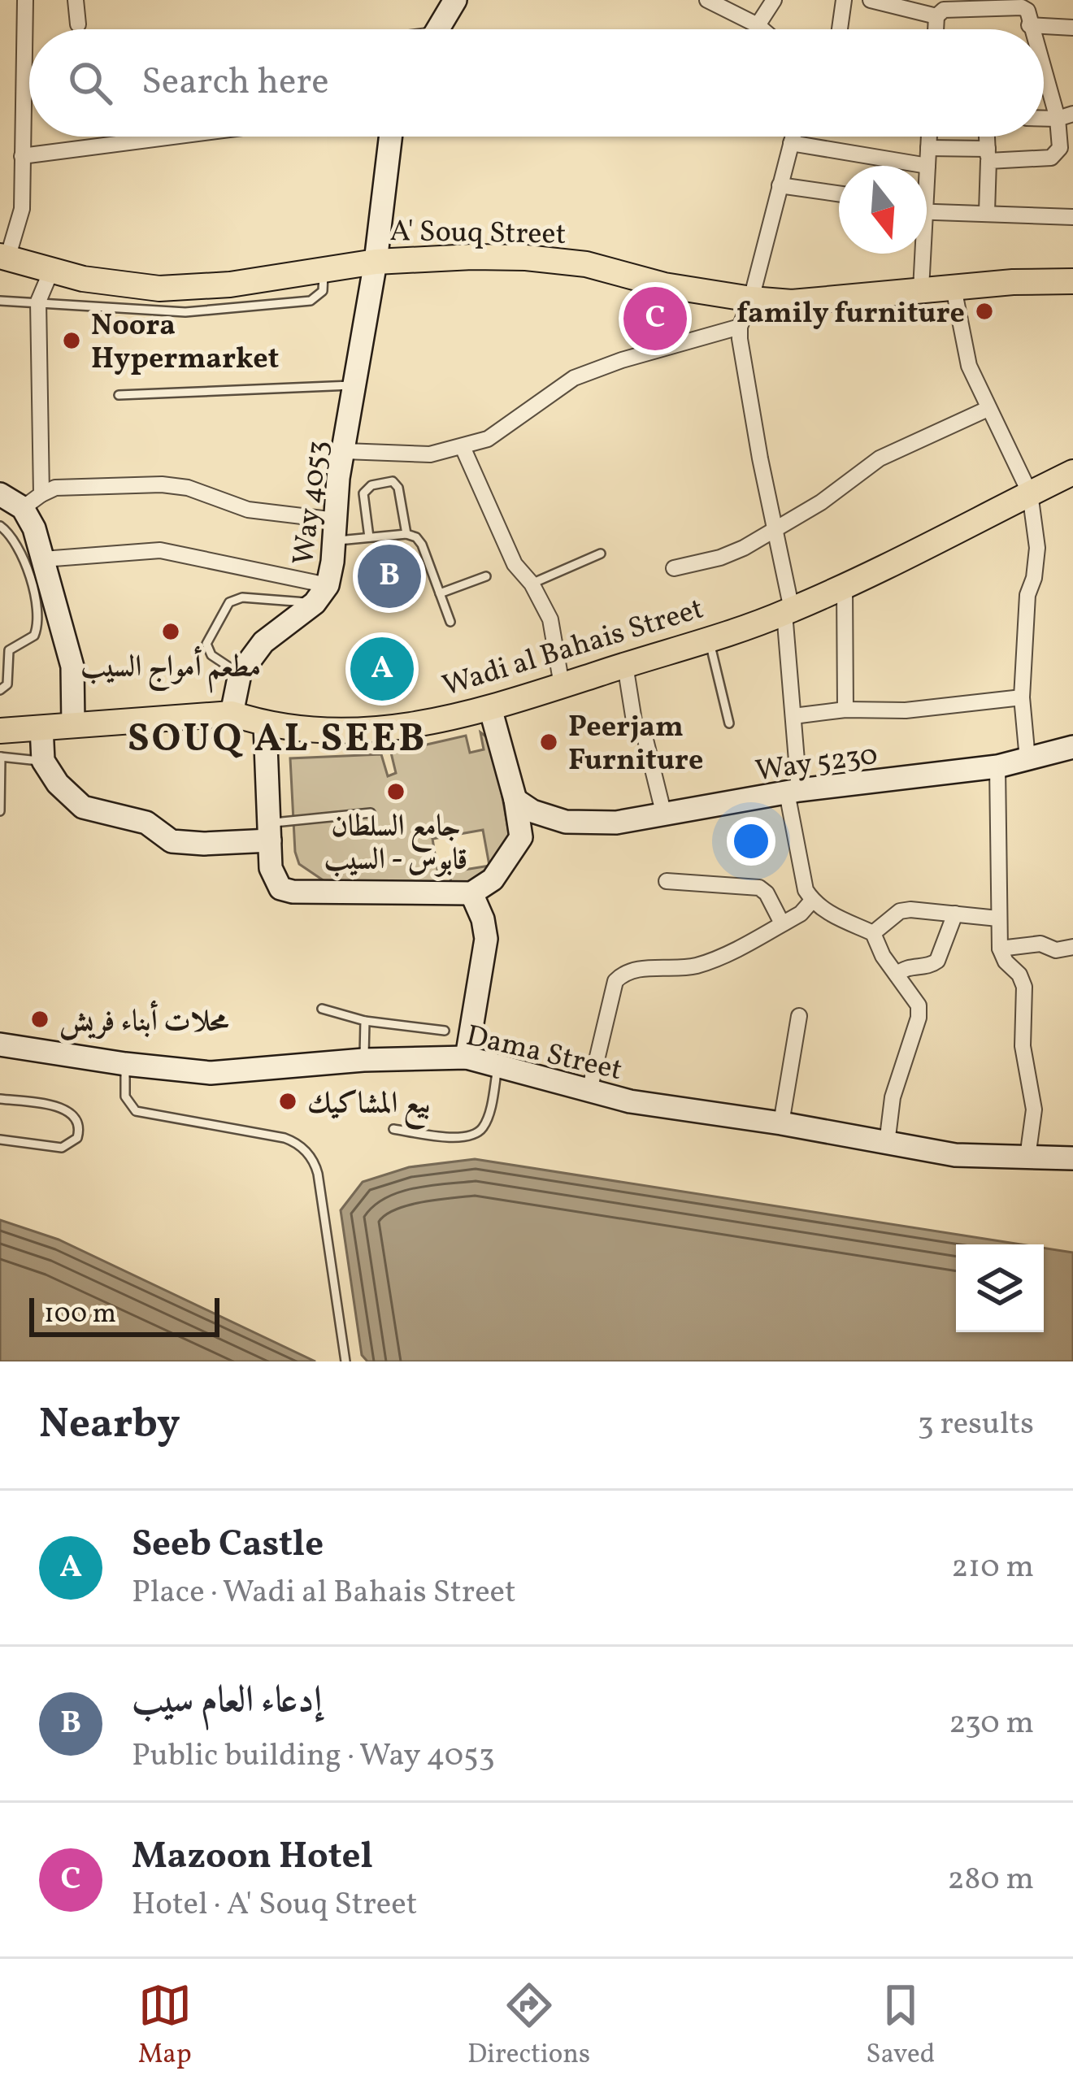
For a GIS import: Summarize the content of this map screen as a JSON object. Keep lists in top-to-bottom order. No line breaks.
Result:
{"streets":{"main road":["A' Souq Street","Wadi al Bahais Street"],"street":["Way 4053","Way 5230","Dama Street"]},"crossings":[["A' Souq Street","Way 4053"],["Way 4053","Wadi al Bahais Street"]],"districts":["SOUQ AL SEEB"],"places":["family furniture","Noora Hypermarket","مطعم أمواج السيب","Peerjam Furniture","جامع السلطان قابوس - السيب","محلات أبناء فريش","بيع المشاكيك"],"scale_bar":"100 m","north":"bottom","page":{"search":"Search here","pins":["C","B","A"],"scale":"100 m","heading":["Nearby","3 results"],"list":[{"mark":"A","name":"Seeb Castle","note":"Place · Wadi al Bahais Street","value":"210 m"},{"mark":"B","name":"إدعاء العام سيب","note":"Public building · Way 4053","value":"230 m"},{"mark":"C","name":"Mazoon Hotel","note":"Hotel · A' Souq Street","value":"280 m"}],"nav":["Map","Directions","Saved"]}}
